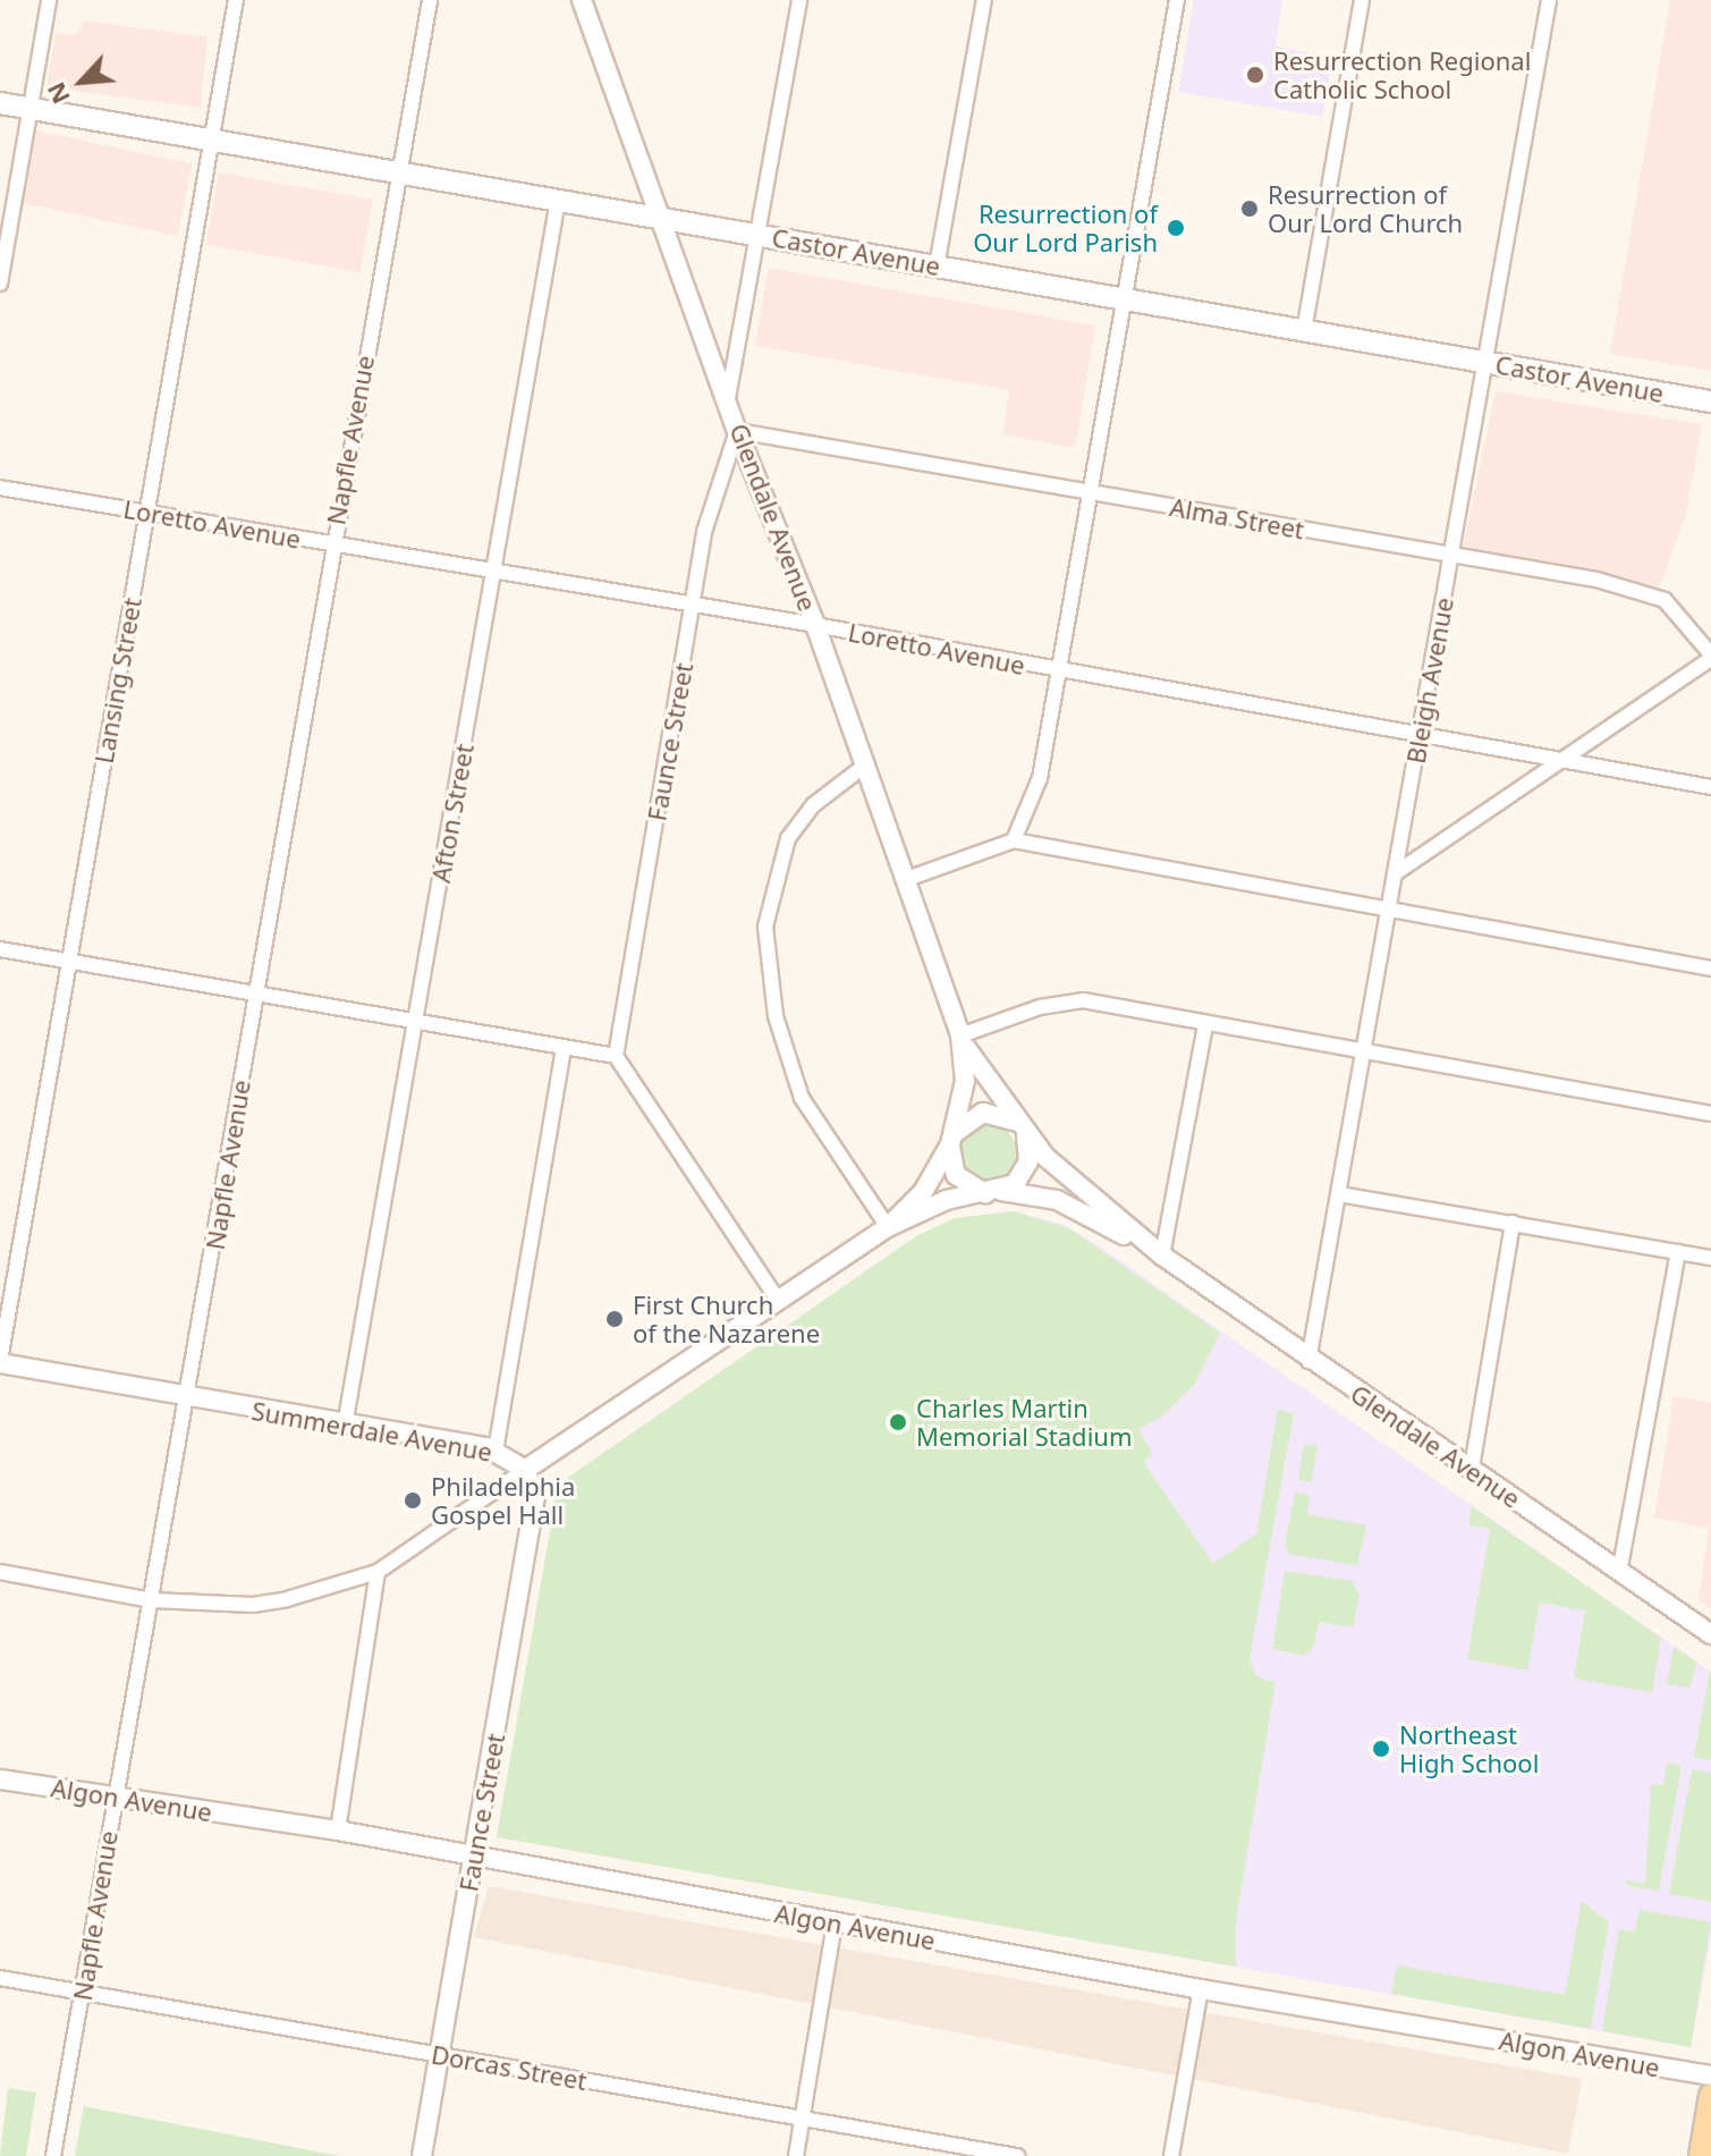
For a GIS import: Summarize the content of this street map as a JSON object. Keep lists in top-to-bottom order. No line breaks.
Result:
{"streets":{"main road":["Castor Avenue"],"street":["Napfle Avenue","Glendale Avenue","Alma Street","Loretto Avenue","Lansing Street","Bleigh Avenue","Faunce Street","Afton Street","Summerdale Avenue","Algon Avenue","Dorcas Street"]},"crossings":[["Castor Avenue","Napfle Avenue"],["Castor Avenue","Glendale Avenue"],["Castor Avenue","Lansing Street"],["Castor Avenue","Bleigh Avenue"],["Castor Avenue","Afton Street"],["Napfle Avenue","Loretto Avenue"],["Napfle Avenue","Summerdale Avenue"],["Napfle Avenue","Algon Avenue"],["Napfle Avenue","Dorcas Street"],["Glendale Avenue","Alma Street"],["Glendale Avenue","Loretto Avenue"],["Glendale Avenue","Bleigh Avenue"],["Glendale Avenue","Faunce Street"],["Glendale Avenue","Summerdale Avenue"],["Alma Street","Bleigh Avenue"],["Alma Street","Faunce Street"],["Loretto Avenue","Lansing Street"],["Loretto Avenue","Bleigh Avenue"],["Loretto Avenue","Faunce Street"],["Loretto Avenue","Afton Street"],["Lansing Street","Summerdale Avenue"],["Faunce Street","Summerdale Avenue"],["Faunce Street","Algon Avenue"],["Faunce Street","Dorcas Street"],["Afton Street","Summerdale Avenue"]],"places":["Resurrection Regional Catholic School","Resurrection of Our Lord Church","Resurrection of Our Lord Parish","First Church of the Nazarene","Charles Martin Memorial Stadium","Philadelphia Gospel Hall","Northeast High School"],"north":"bottom left"}
